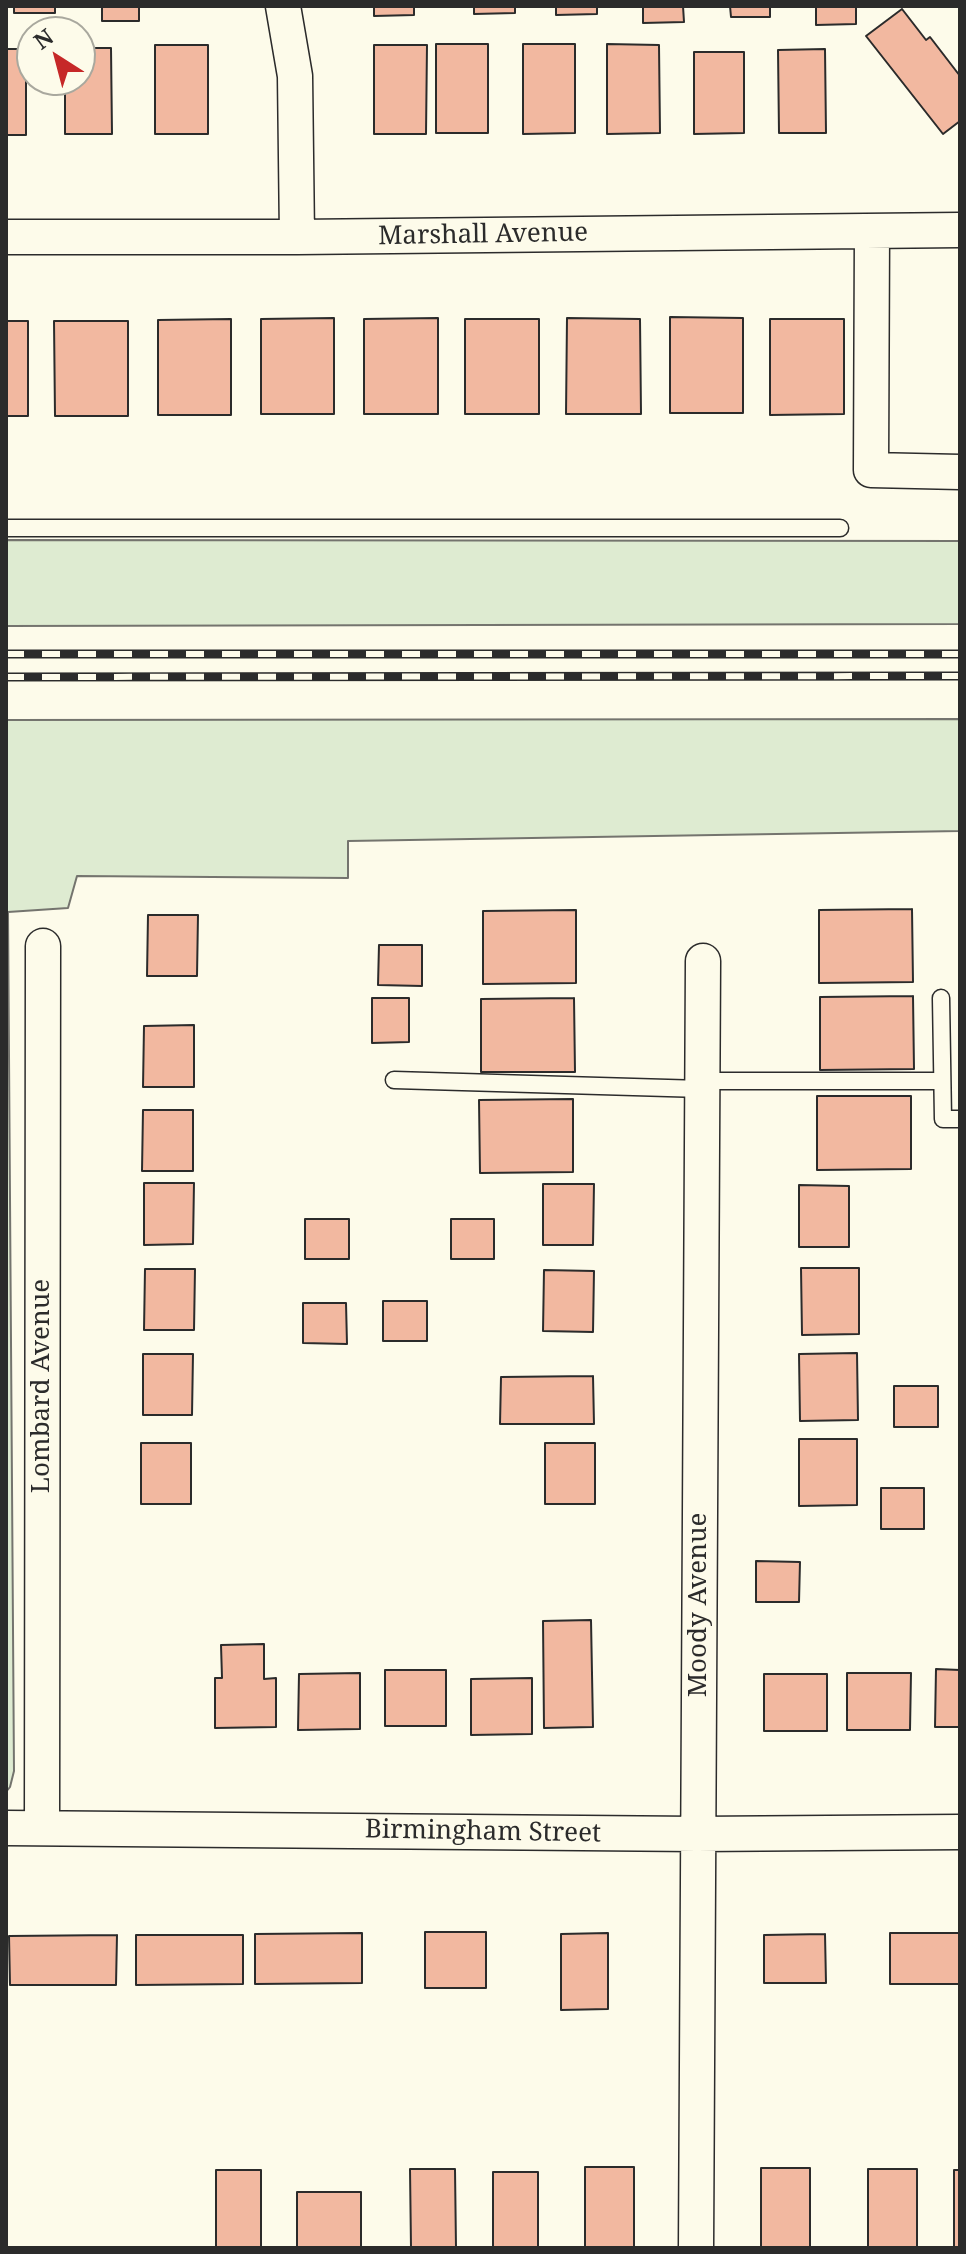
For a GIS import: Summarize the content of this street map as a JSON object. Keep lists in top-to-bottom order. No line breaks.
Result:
{"streets":{"street":["Marshall Avenue","Lombard Avenue","Moody Avenue","Birmingham Street"]},"crossings":[["Lombard Avenue","Birmingham Street"],["Moody Avenue","Birmingham Street"]],"north":"top left"}
